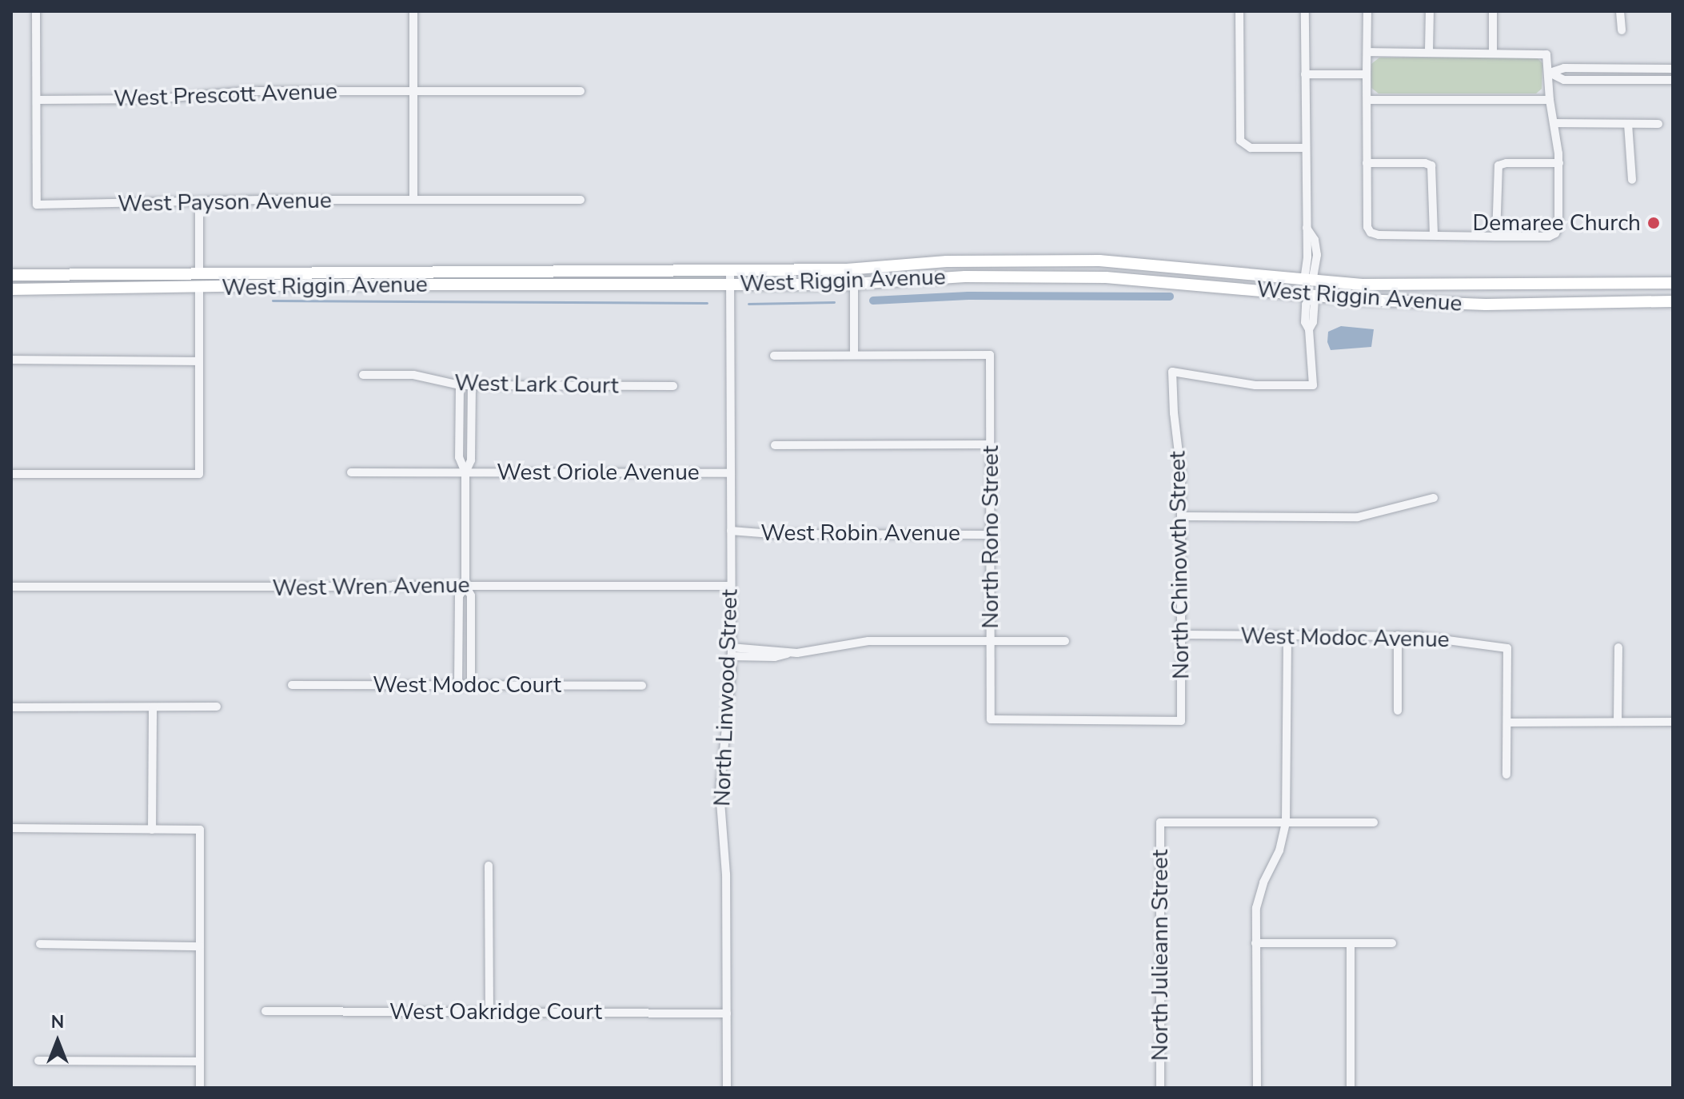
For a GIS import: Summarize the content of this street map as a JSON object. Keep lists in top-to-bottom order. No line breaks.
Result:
{"streets":{"main road":["West Riggin Avenue"],"street":["West Prescott Avenue","West Payson Avenue","West Lark Court","West Oriole Avenue","West Robin Avenue","North Rono Street","North Chinowth Street","West Wren Avenue","West Modoc Avenue","West Modoc Court","North Linwood Street","North Julieann Street","West Oakridge Court"]},"crossings":[["West Prescott Avenue","West Payson Avenue"],["West Riggin Avenue","North Chinowth Street"],["West Riggin Avenue","North Linwood Street"],["West Oriole Avenue","North Linwood Street"],["West Robin Avenue","North Rono Street"],["West Robin Avenue","North Linwood Street"],["North Rono Street","North Chinowth Street"],["North Chinowth Street","West Modoc Avenue"],["West Wren Avenue","North Linwood Street"],["North Linwood Street","West Oakridge Court"]],"places":["Demaree Church"],"north":"top"}
